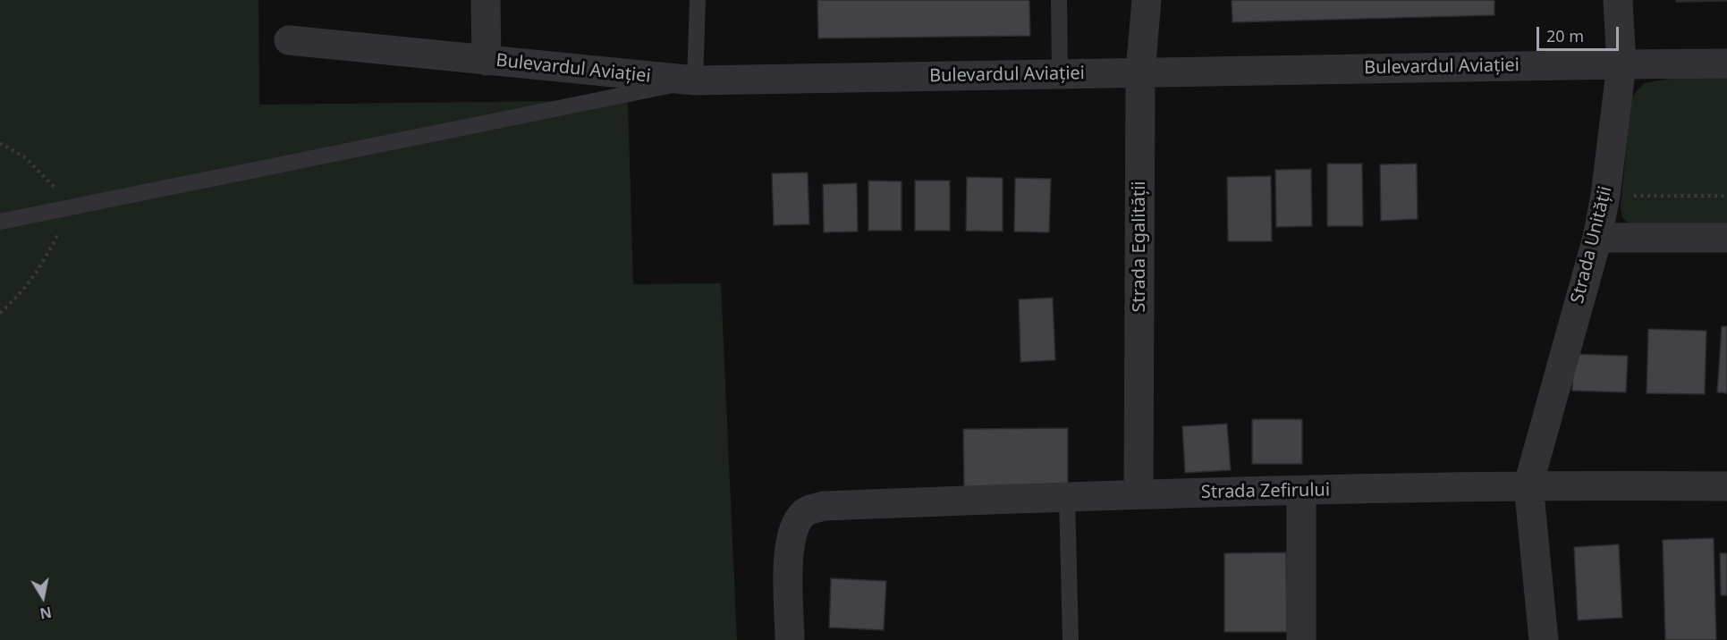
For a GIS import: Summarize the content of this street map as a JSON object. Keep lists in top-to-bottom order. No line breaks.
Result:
{"streets":{"street":["Bulevardul Aviației","Strada Unității","Strada Egalității","Strada Zefirului"]},"crossings":[["Bulevardul Aviației","Strada Unității"],["Bulevardul Aviației","Strada Egalității"],["Strada Unității","Strada Zefirului"],["Strada Egalității","Strada Zefirului"]],"scale_bar":"20 m","north":"bottom"}
